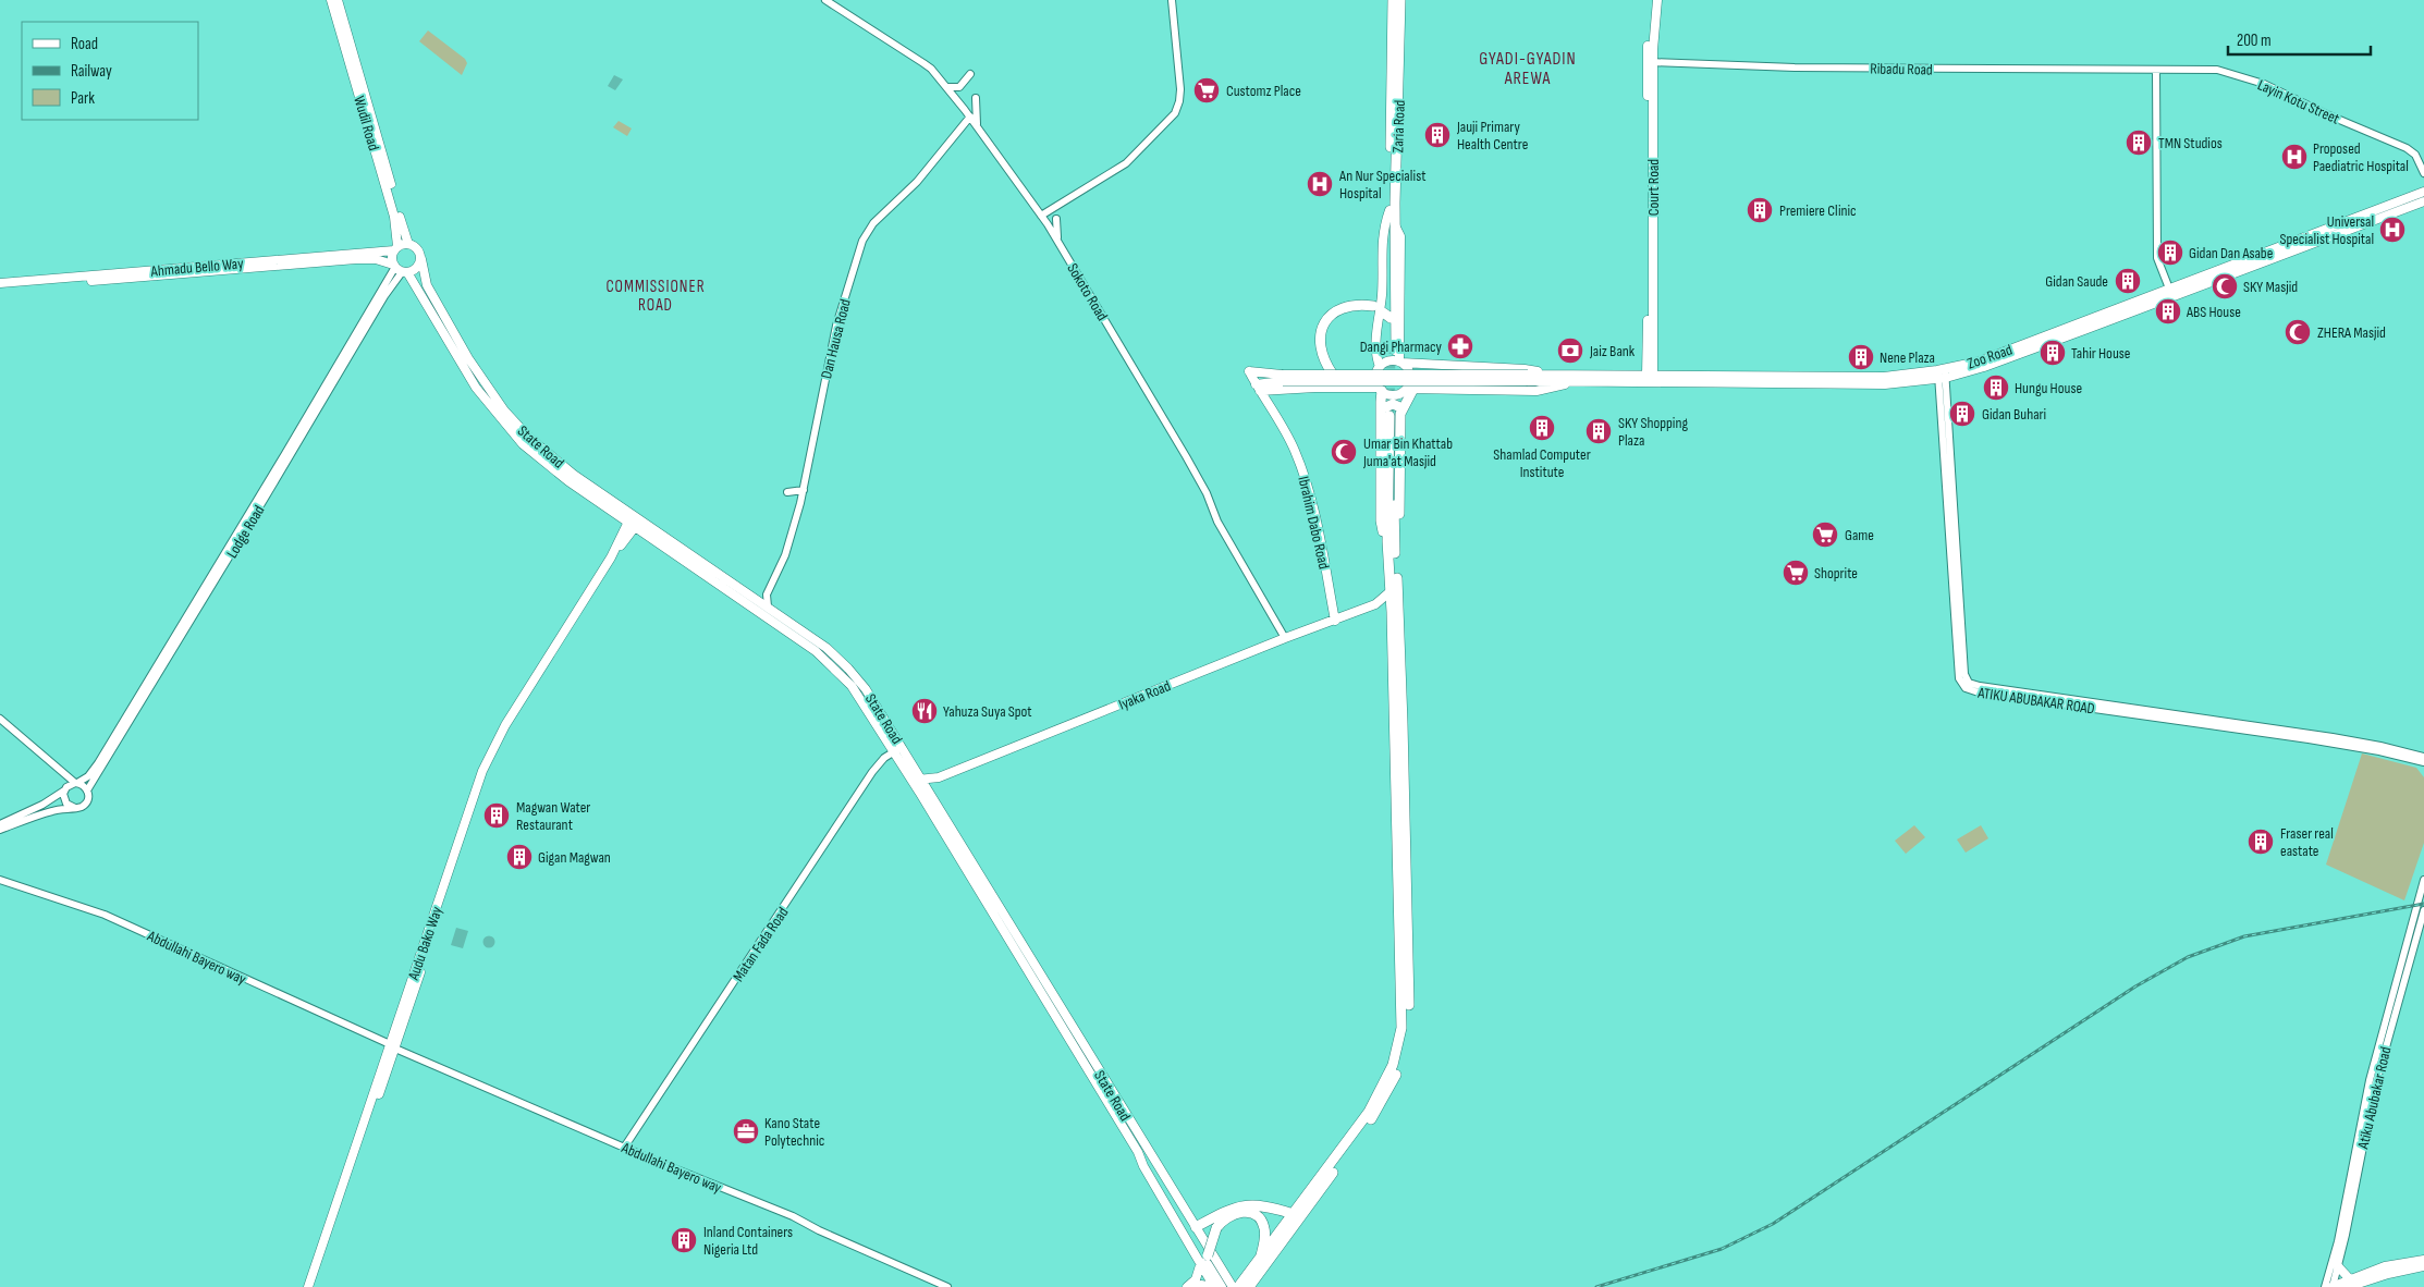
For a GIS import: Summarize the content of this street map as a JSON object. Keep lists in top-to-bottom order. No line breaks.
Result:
{"streets":{"highway":["Zaria Road"],"main road":["Wudil Road","Court Road","Ahmadu Bello Way","Zoo Road","State Road","Ibrahim Dabo Road","Iyaka Road","Audu Bako Way"],"street":["Ribadu Road","Layin Kotu Street","Sokoto Road","Dan Hausa Road","Lodge Road","ATIKU ABUBAKAR ROAD","Matan Fada Road","Abdullahi Bayero way","Atiku Abubakar Road"]},"crossings":[["Ribadu Road","Layin Kotu Street"],["Ribadu Road","Court Road"],["Wudil Road","Ahmadu Bello Way"],["Wudil Road","State Road"],["Wudil Road","Lodge Road"],["Court Road","Zoo Road"],["Ahmadu Bello Way","State Road"],["Ahmadu Bello Way","Lodge Road"],["Sokoto Road","Dan Hausa Road"],["Sokoto Road","Iyaka Road"],["Dan Hausa Road","State Road"],["Zoo Road","ATIKU ABUBAKAR ROAD"],["State Road","Lodge Road"],["State Road","Iyaka Road"],["State Road","Audu Bako Way"],["State Road","Matan Fada Road"],["Ibrahim Dabo Road","Iyaka Road"],["Audu Bako Way","Abdullahi Bayero way"],["Matan Fada Road","Abdullahi Bayero way"]],"districts":["GYADI-GYADIN AREWA","COMMISSIONER ROAD"],"places":{"supermarket":["Customz Place","Game","Shoprite"],"building":["Jauji Primary Health Centre","TMN Studios","Premiere Clinic","Gidan Dan Asabe","Gidan Saude","ABS House","Tahir House","Nene Plaza","Hungu House","Gidan Buhari","Shamlad Computer Institute","SKY Shopping Plaza","Magwan Water Restaurant","Fraser real eastate","Gigan Magwan","Inland Containers Nigeria Ltd"],"hospital":["Proposed Paediatric Hospital","An Nur Specialist Hospital","Universal Specialist Hospital"],"mosque":["SKY Masjid","ZHERA Masjid","Umar Bin Khattab Juma'at Masjid"],"pharmacy":["Dangi Pharmacy"],"bank":["Jaiz Bank"],"restaurant":["Yahuza Suya Spot"],"office":["Kano State Polytechnic"]},"legend":["Road","Railway","Park"],"scale_bar":"200 m"}
